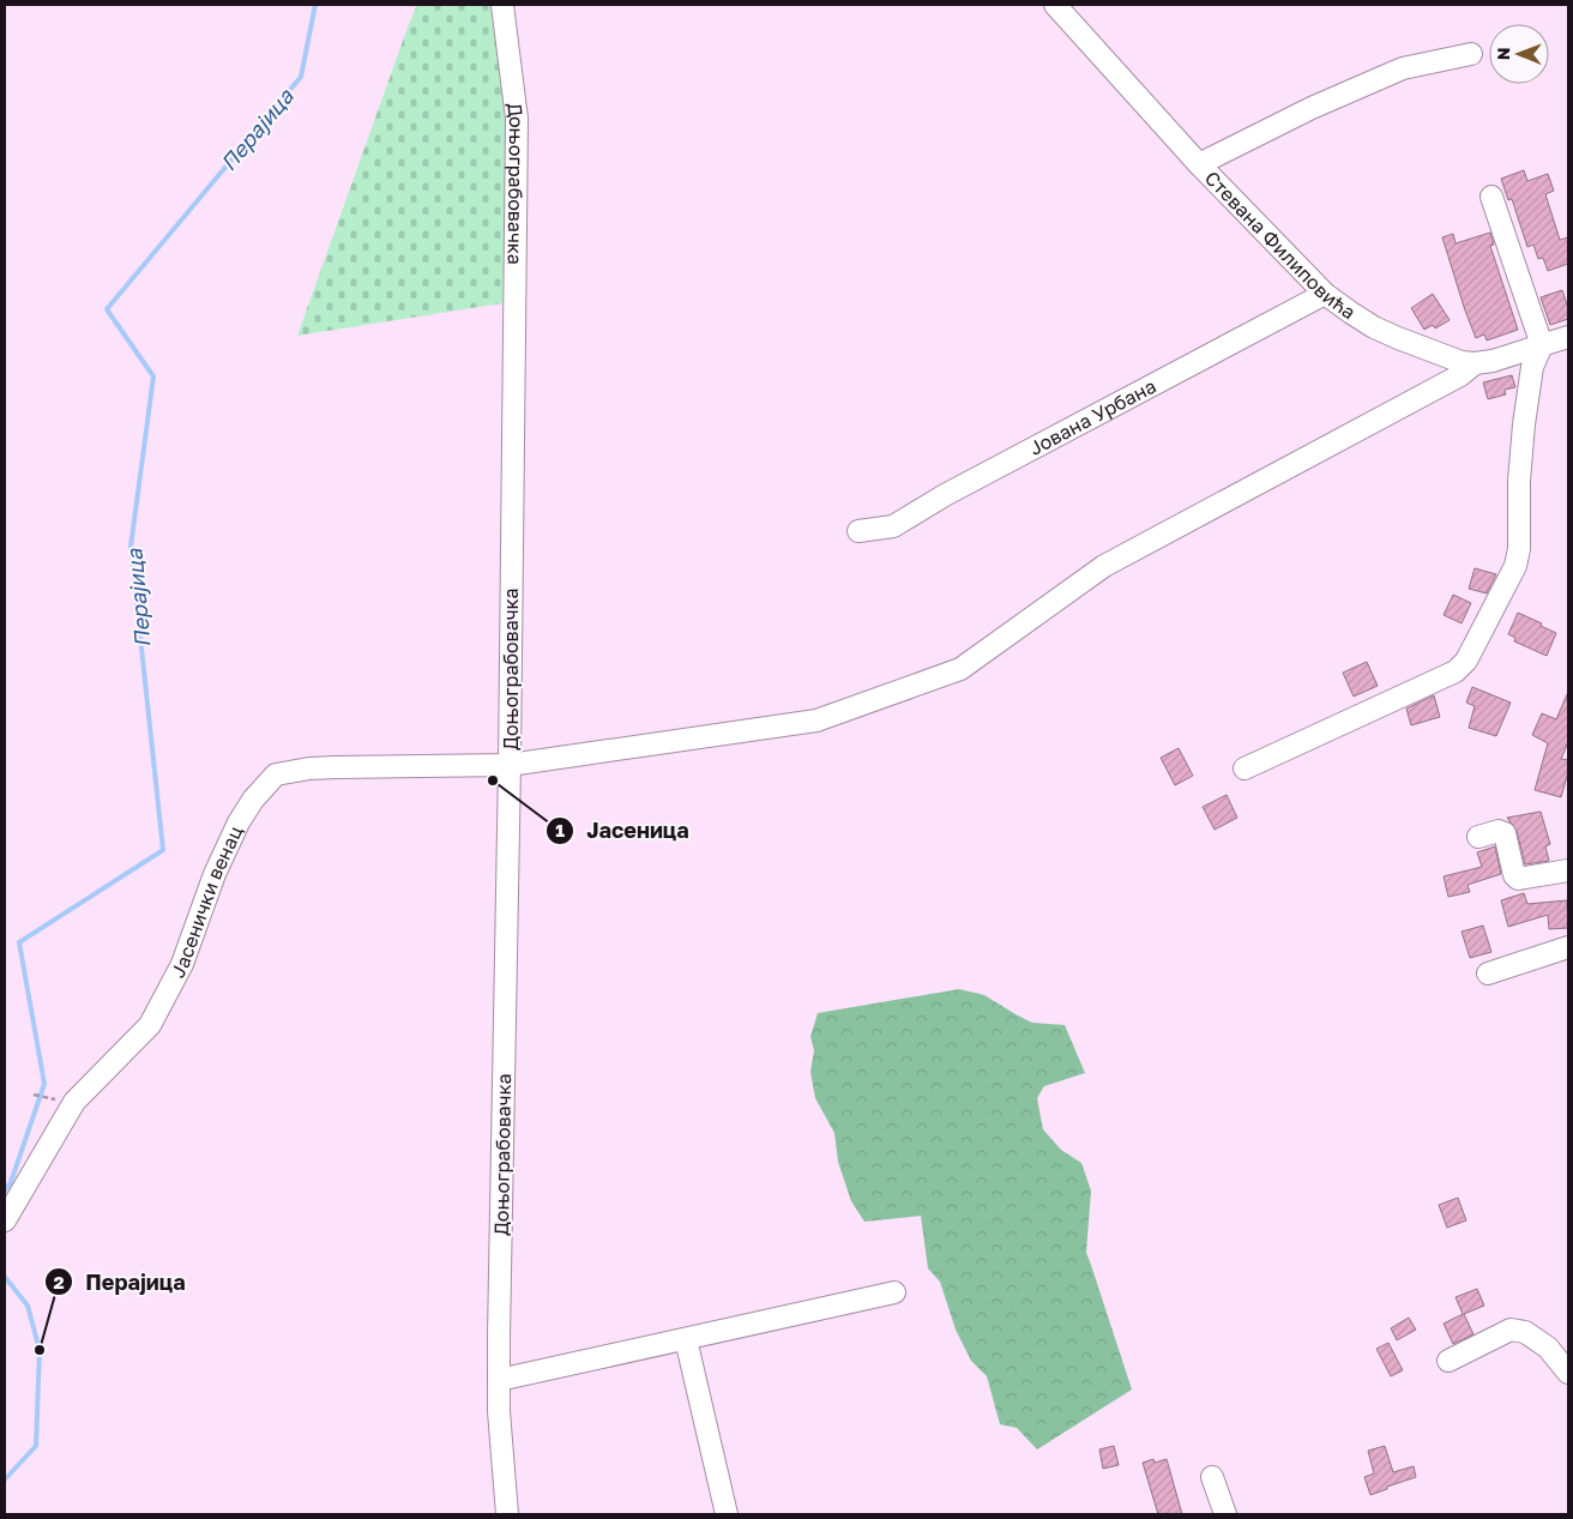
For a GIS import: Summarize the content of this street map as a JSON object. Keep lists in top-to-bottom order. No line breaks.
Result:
{"streets":{"street":["Доњограбовачка","Стевана Филиповића","Јована Урбана","Јасенички венац"]},"crossings":[["Доњограбовачка","Јасенички венац"],["Стевана Филиповића","Јована Урбана"],["Стевана Филиповића","Јасенички венац"]],"water":["Перајица"],"places":["Јасеница","Перајица"],"north":"left"}
